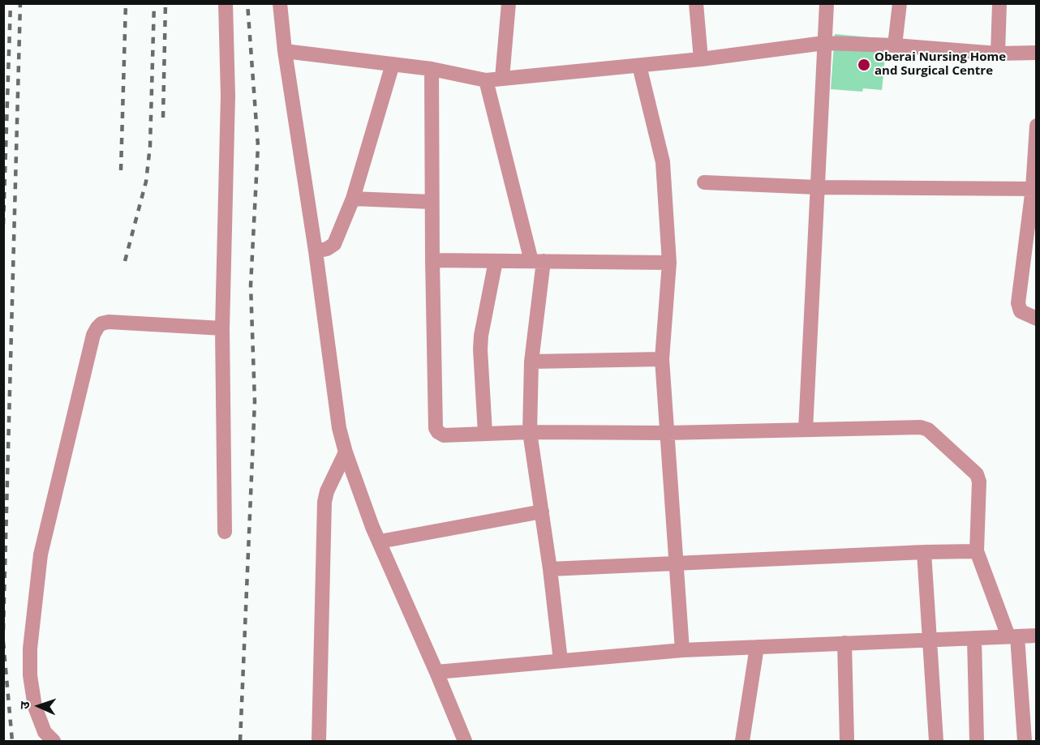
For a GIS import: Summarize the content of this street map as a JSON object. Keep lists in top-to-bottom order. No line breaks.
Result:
{"places":["Oberai Nursing Home and Surgical Centre"],"north":"left"}
